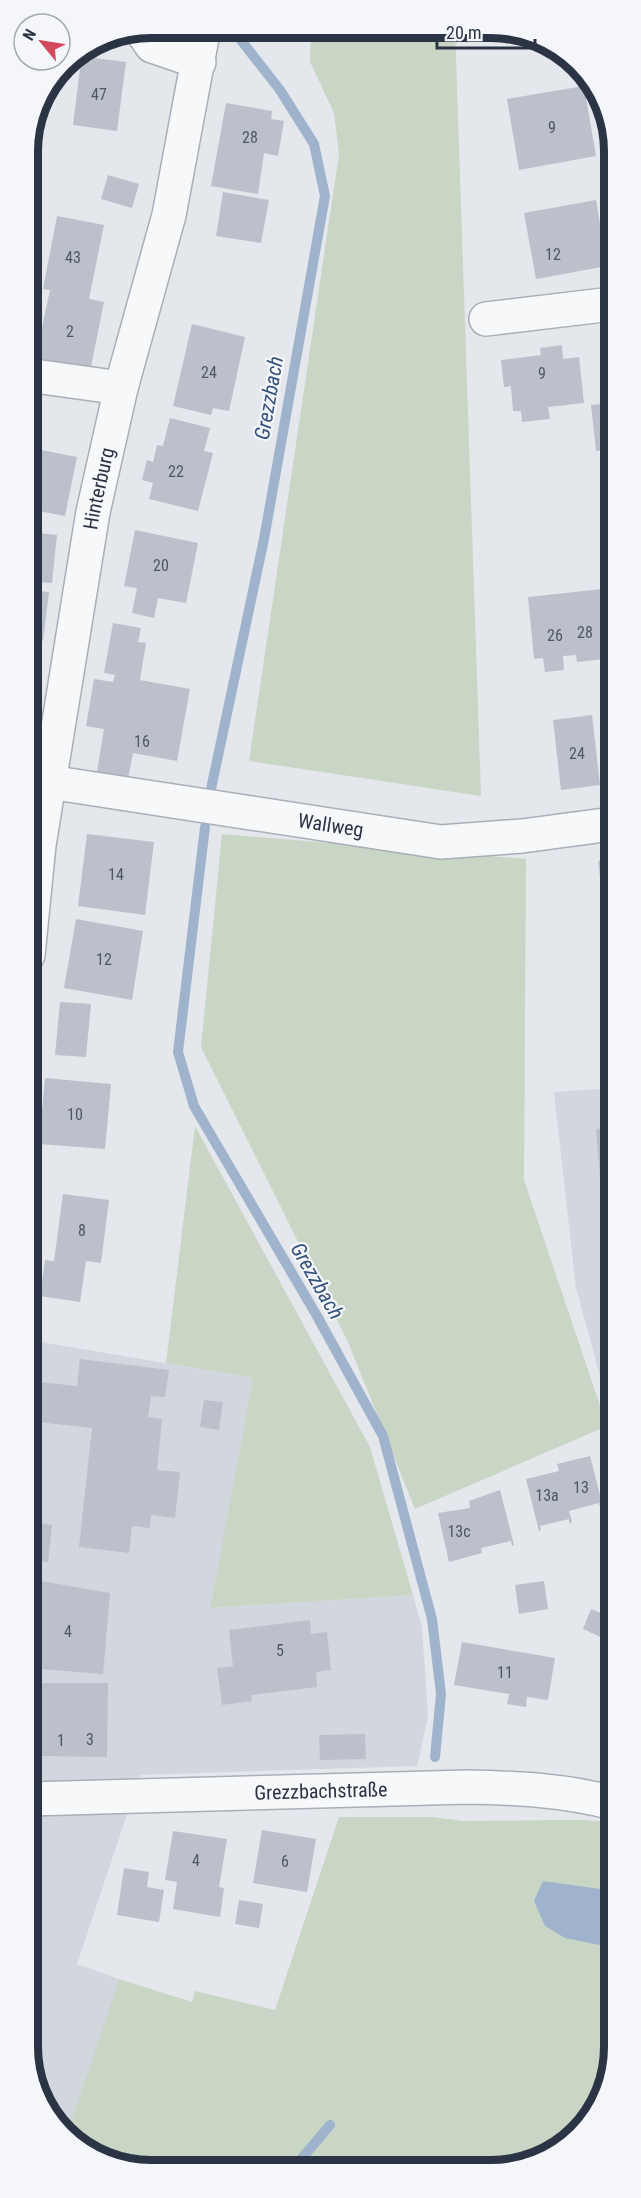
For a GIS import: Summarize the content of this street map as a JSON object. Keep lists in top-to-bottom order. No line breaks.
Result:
{"streets":{"street":["Hinterburg","Wallweg","Grezzbachstraße"]},"crossings":[["Hinterburg","Wallweg"]],"water":["Grezzbach"],"house_numbers":["47","9","28","12","43","2","24","9","22","20","28","26","16","24","14","12","10","8","13","13a","13c","4","5","11","3","1","4","6"],"scale_bar":"20 m","north":"top left"}
